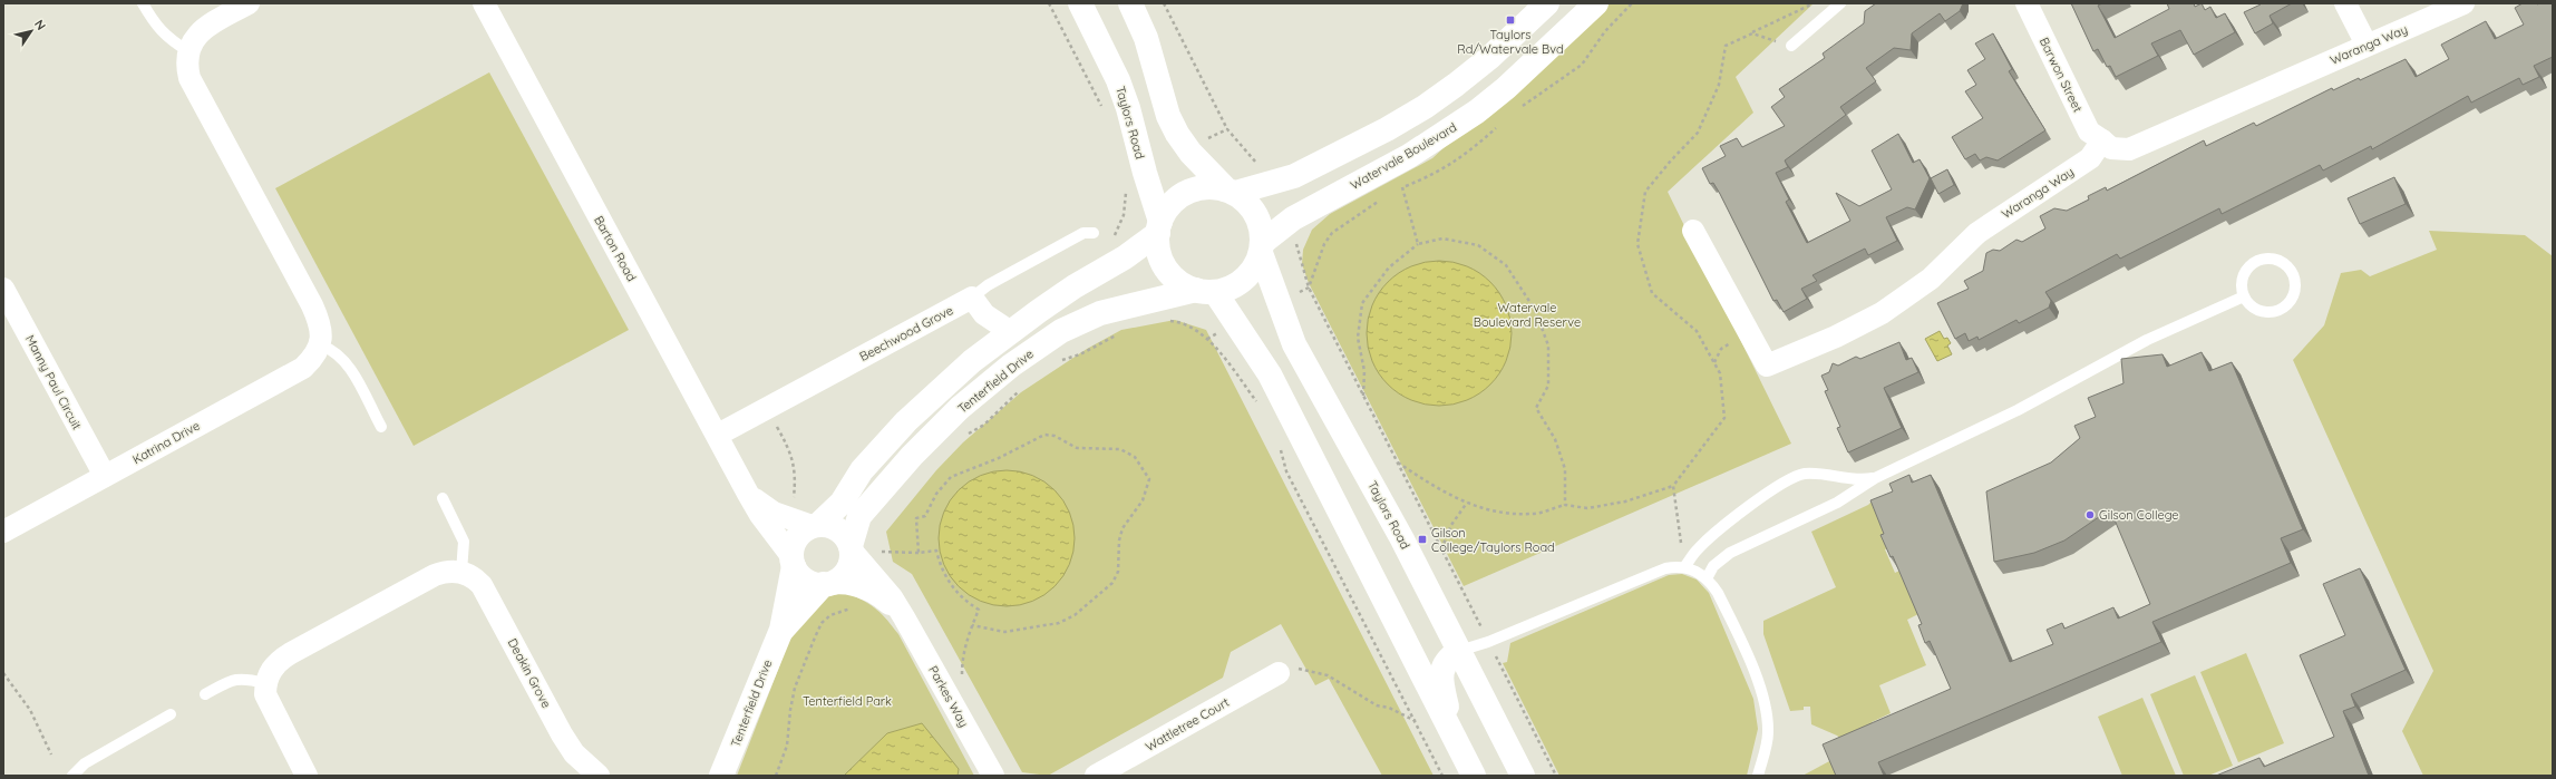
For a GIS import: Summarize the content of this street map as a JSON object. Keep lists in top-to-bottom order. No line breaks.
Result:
{"streets":{"street":["Waranga Way","Barwon Street","Taylors Road","Watervale Boulevard","Barton Road","Beechwood Grove","Tenterfield Drive","Manny Paul Circuit","Katrina Drive","Deakin Grove","Parkes Way","Wattletree Court"]},"crossings":[["Waranga Way","Barwon Street"],["Taylors Road","Watervale Boulevard"],["Taylors Road","Tenterfield Drive"],["Watervale Boulevard","Tenterfield Drive"],["Barton Road","Beechwood Grove"],["Barton Road","Tenterfield Drive"],["Barton Road","Parkes Way"],["Tenterfield Drive","Parkes Way"],["Manny Paul Circuit","Katrina Drive"]],"parks":["Watervale Boulevard Reserve","Tenterfield Park"],"places":{"transit":["Taylors Rd/Watervale Bvd","Gilson College/Taylors Road"],"other":["Gilson College"]},"north":"top right"}
